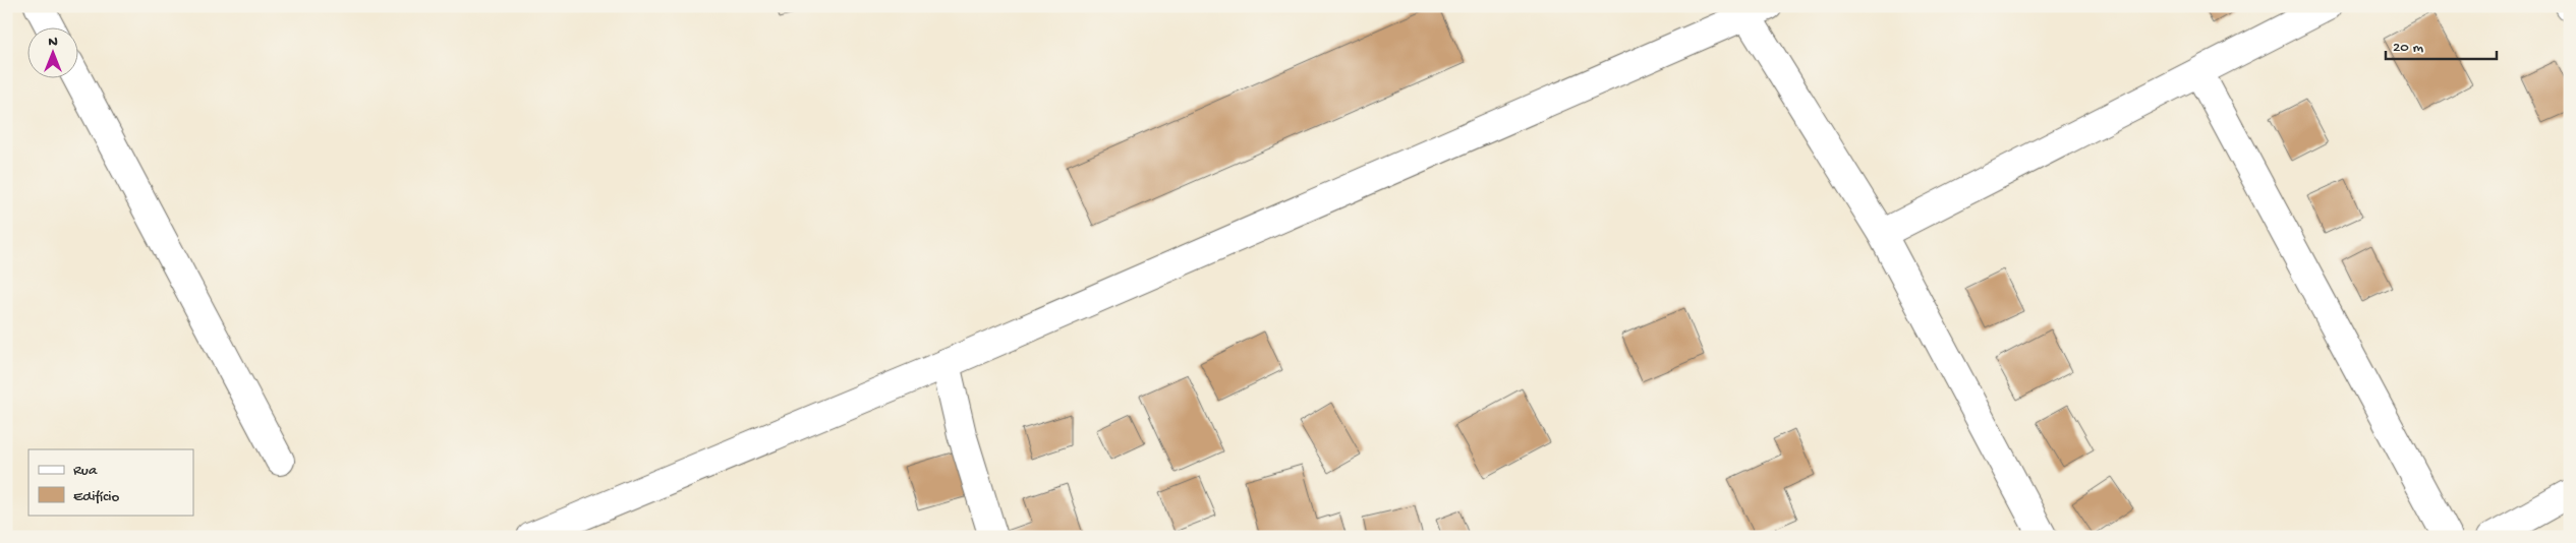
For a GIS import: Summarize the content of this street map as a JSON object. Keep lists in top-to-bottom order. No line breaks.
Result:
{"legend":["Rua","Edifício"],"scale_bar":"20 m","north":"top"}
